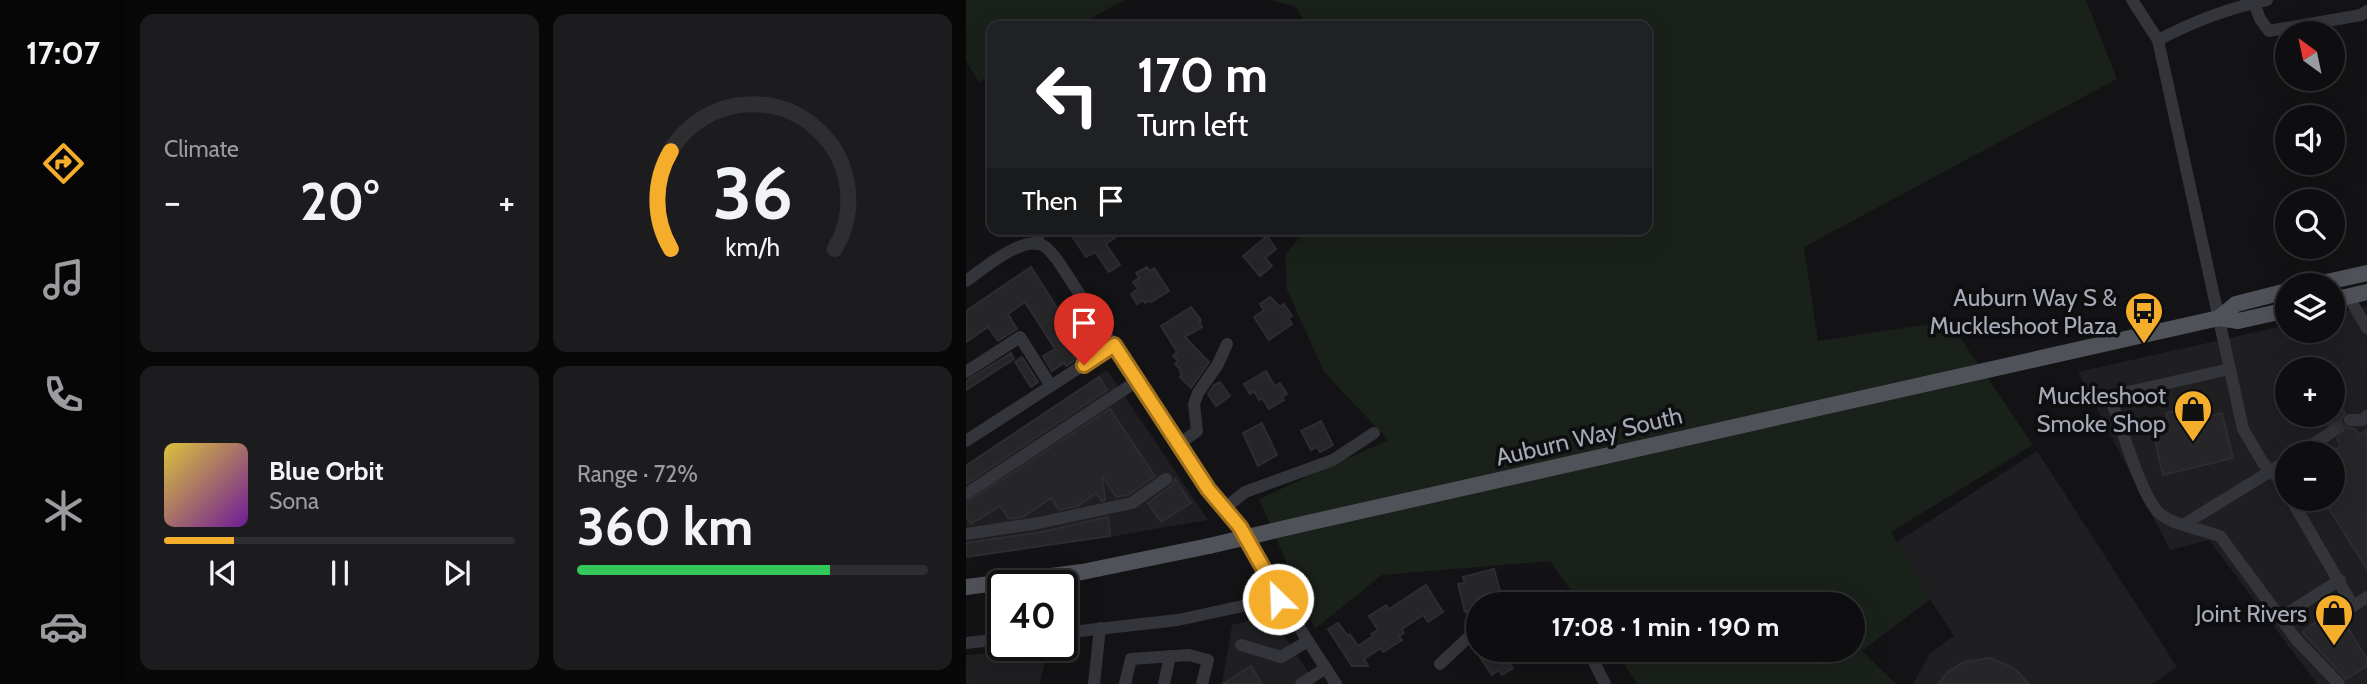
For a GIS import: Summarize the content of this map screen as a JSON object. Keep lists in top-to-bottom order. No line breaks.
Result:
{"streets":{"main road":["Auburn Way South"]},"places":{"bus stop":["Auburn Way S & Muckleshoot Plaza"],"shop":["Muckleshoot Smoke Shop","Joint Rivers"]},"north":"top left","page":{"tabs":"17:07","tile":["Climate",["Range · 72%","360 km"]],"map_buttons":["+","−"],"turn":["170 m","Turn left"],"then":"Then","heat":["−","20°","+"],"song":["Blue Orbit","Sona"],"limit":"40","trip":"17:08 · 1 min · 190 m","gauge":["36","km/h"]}}
